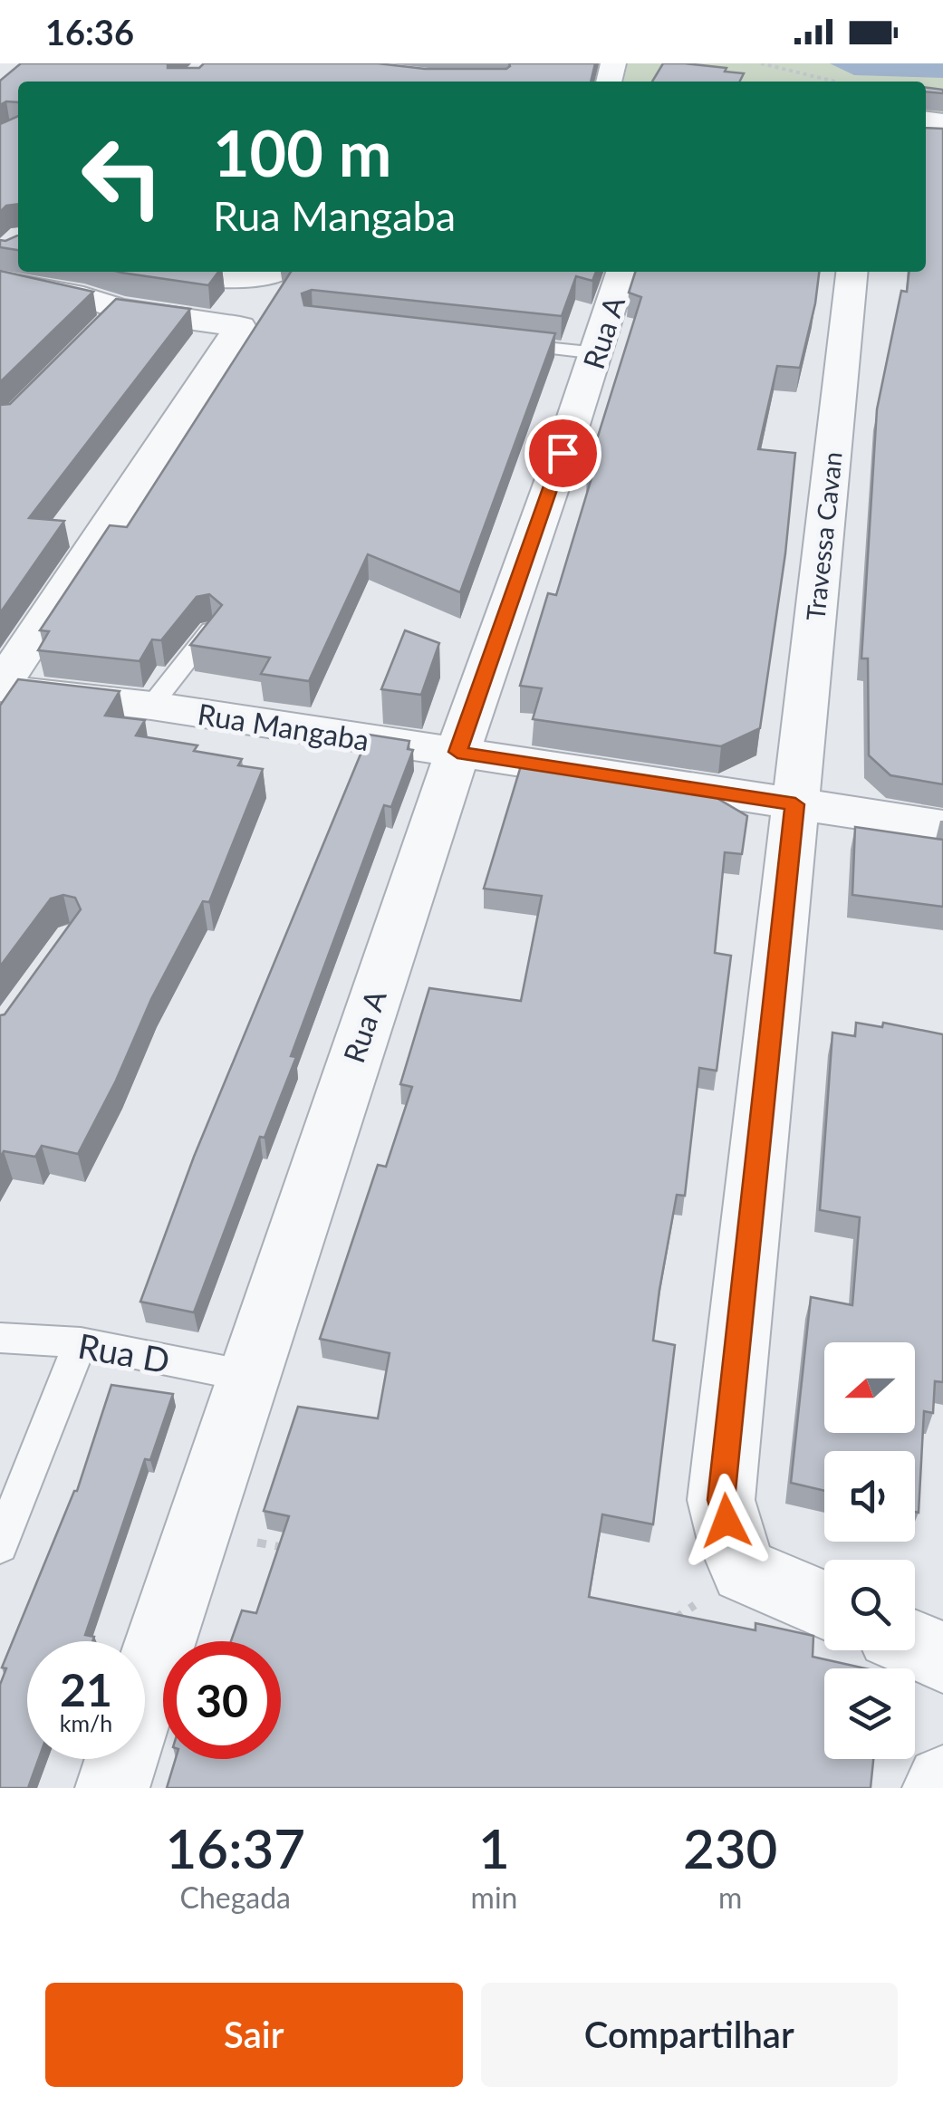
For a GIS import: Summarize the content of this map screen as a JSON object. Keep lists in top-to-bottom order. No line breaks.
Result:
{"streets":{"street":["Rua A","Travessa Cavan","Rua Mangaba"],"lane":["Rua D"]},"crossings":[["Rua A","Rua Mangaba"],["Rua A","Rua D"],["Travessa Cavan","Rua Mangaba"]],"north":"left","page":{"status":"16:36","turn":["100 m","Rua Mangaba"],"speed":"21 km/h","limit":"30","eta":["16:37","Chegada","1","min","230","m"],"buttons":["Sair","Compartilhar"]}}
